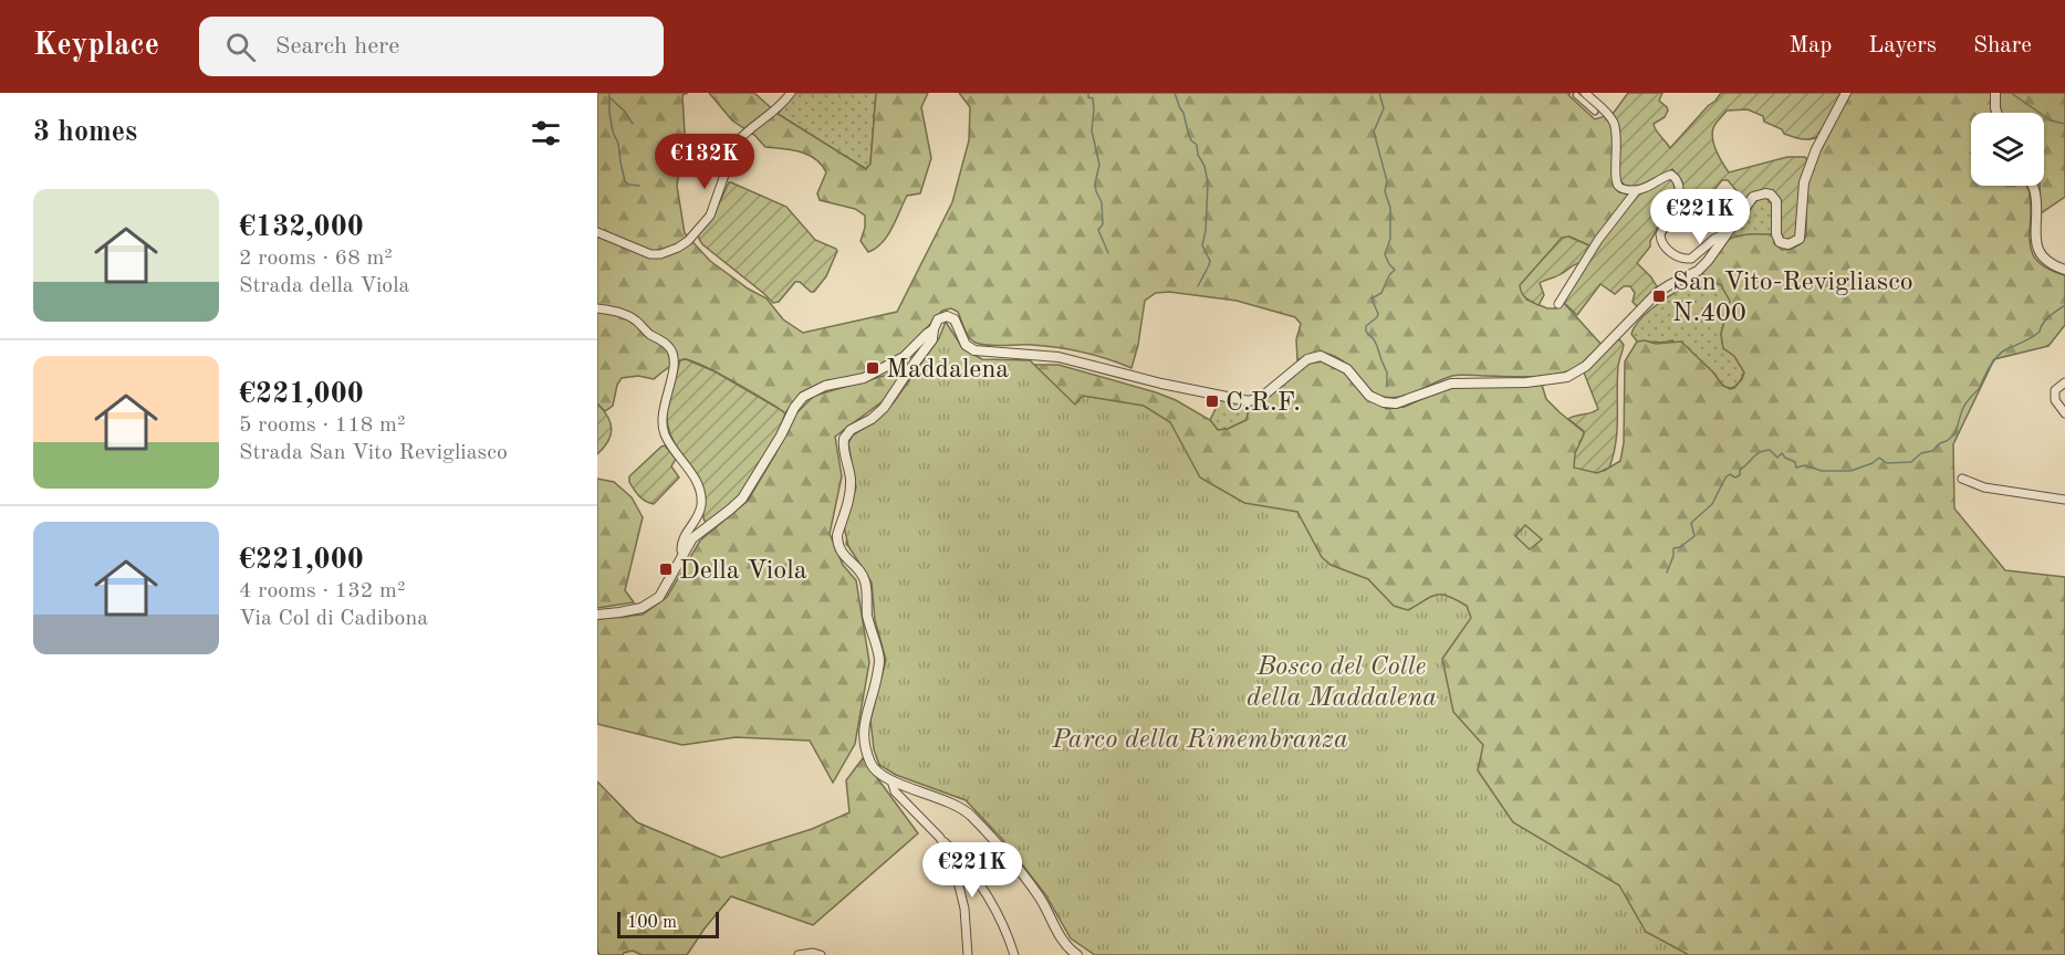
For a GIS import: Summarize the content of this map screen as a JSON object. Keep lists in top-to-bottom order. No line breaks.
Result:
{"parks":["Bosco del Colle della Maddalena","Parco della Rimembranza"],"places":{"transit":["San Vito-Revigliasco N.400","Maddalena","C.R.F.","Della Viola"]},"scale_bar":"100 m","page":{"header":"Keyplace","search":"Search here","nav":["Map","Layers","Share"],"heading":"3 homes","price":["€132K","€221K","€221K"],"list":[{"name":"€132,000","note":"2 rooms · 68 m² · Strada della Viola"},{"name":"€221,000","note":"5 rooms · 118 m² · Strada San Vito Revigliasco"},{"name":"€221,000","note":"4 rooms · 132 m² · Via Col di Cadibona"}],"scale":"100 m"}}
